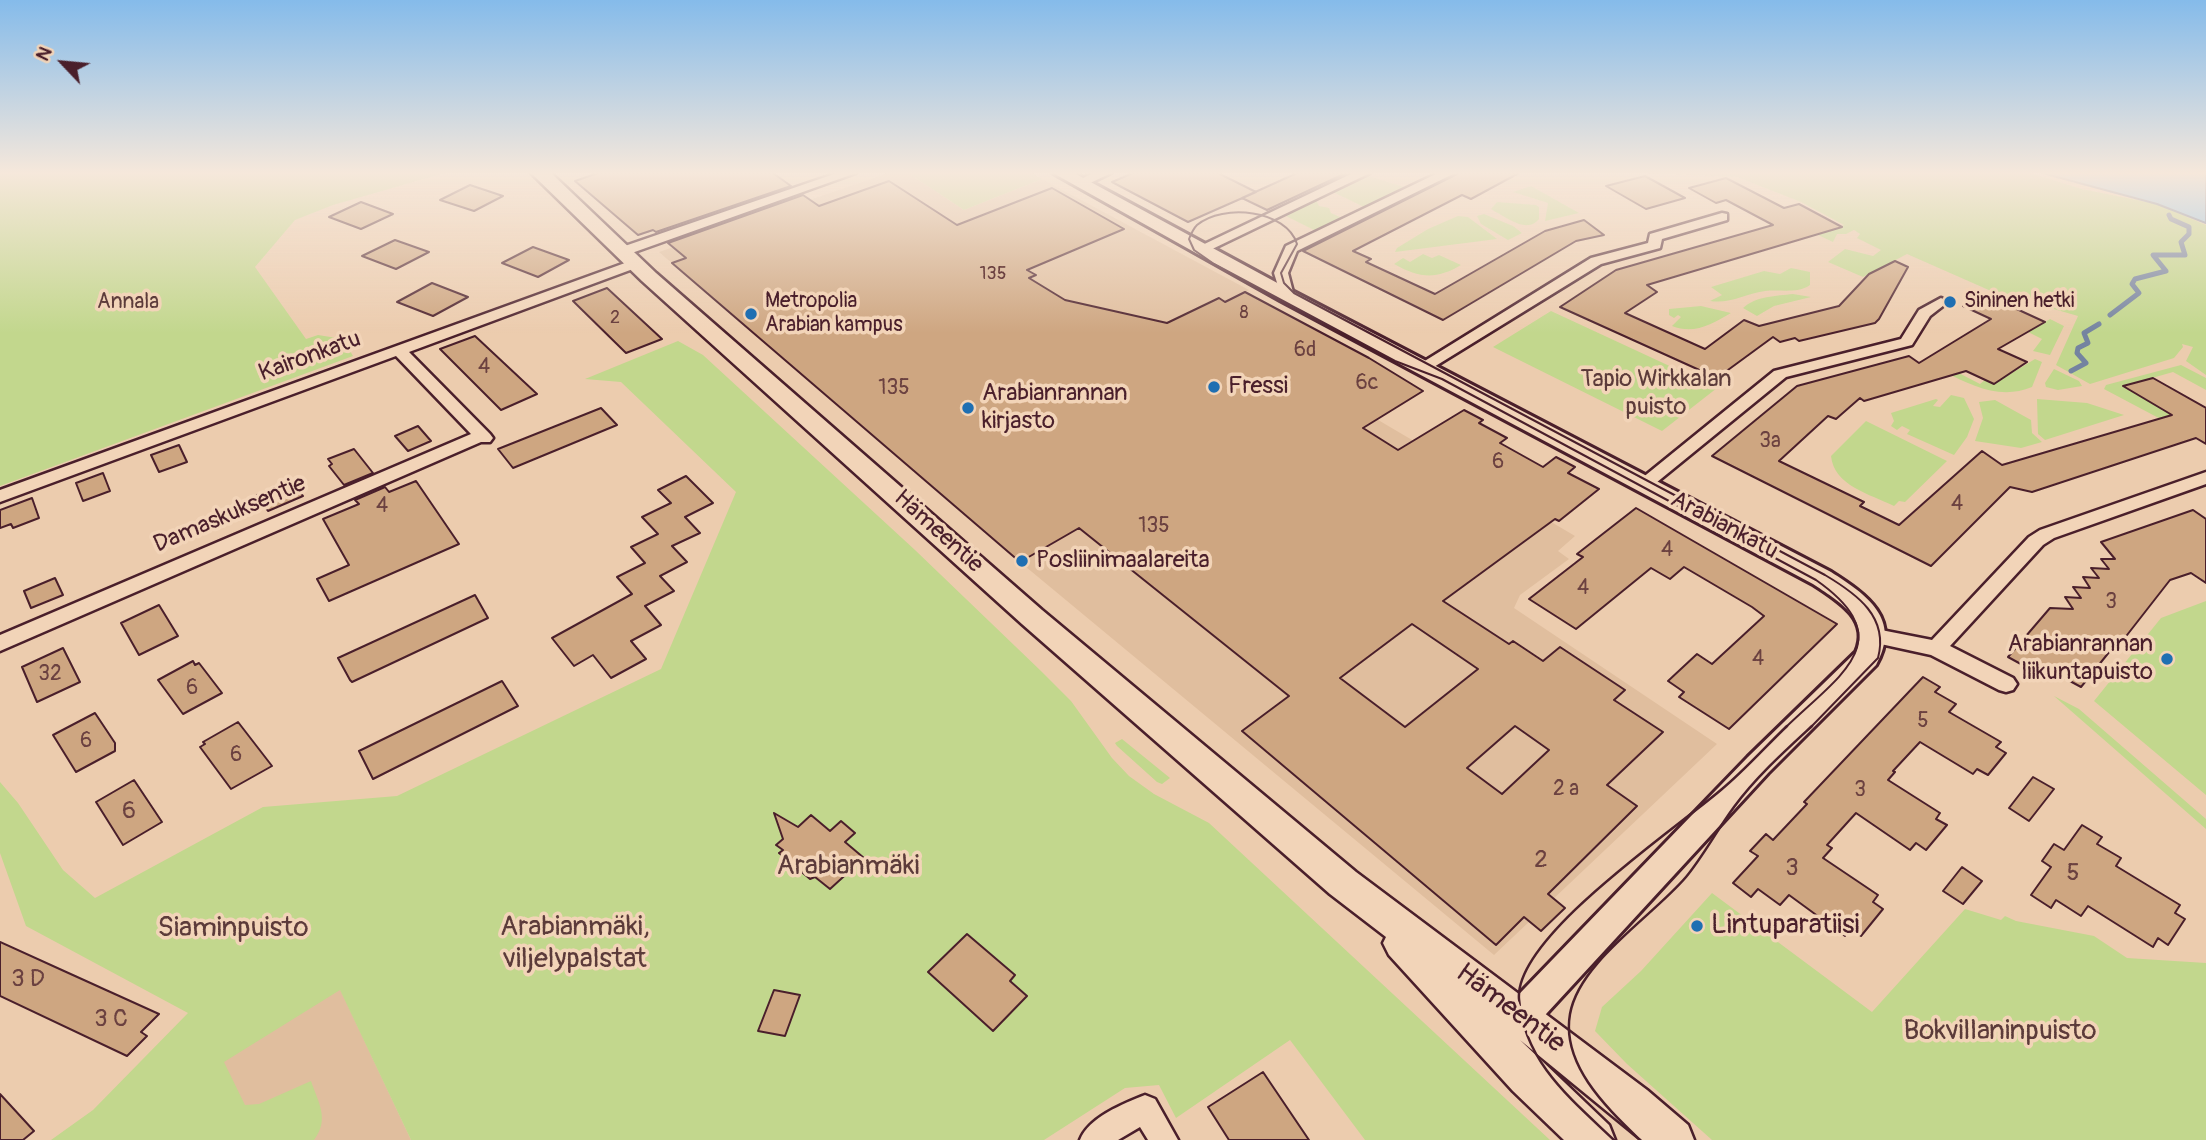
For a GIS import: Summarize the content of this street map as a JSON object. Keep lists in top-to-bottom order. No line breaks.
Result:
{"streets":{"main road":["Hämeentie"],"street":["Kaironkatu","Damaskuksentie","Arabiankatu"]},"crossings":[["Kaironkatu","Damaskuksentie"],["Kaironkatu","Hämeentie"]],"parks":["Annala","Tapio Wirkkalan puisto","Arabianmäki","Arabianmäki, viljelypalstat","Siaminpuisto","Bokvillaninpuisto"],"places":["Sininen hetki","Metropolia Arabian kampus","Fressi","Arabianrannan kirjasto","Posliinimaalareita","Arabianrannan liikuntapuisto","Lintuparatiisi"],"house_numbers":["135","8","2","6d","4","6c","135","3a","6","4","4","135","4","4","3","4","32","6","5","6","6","2 a","3","6","2","3","5","3 D","3 C"],"north":"top left"}
